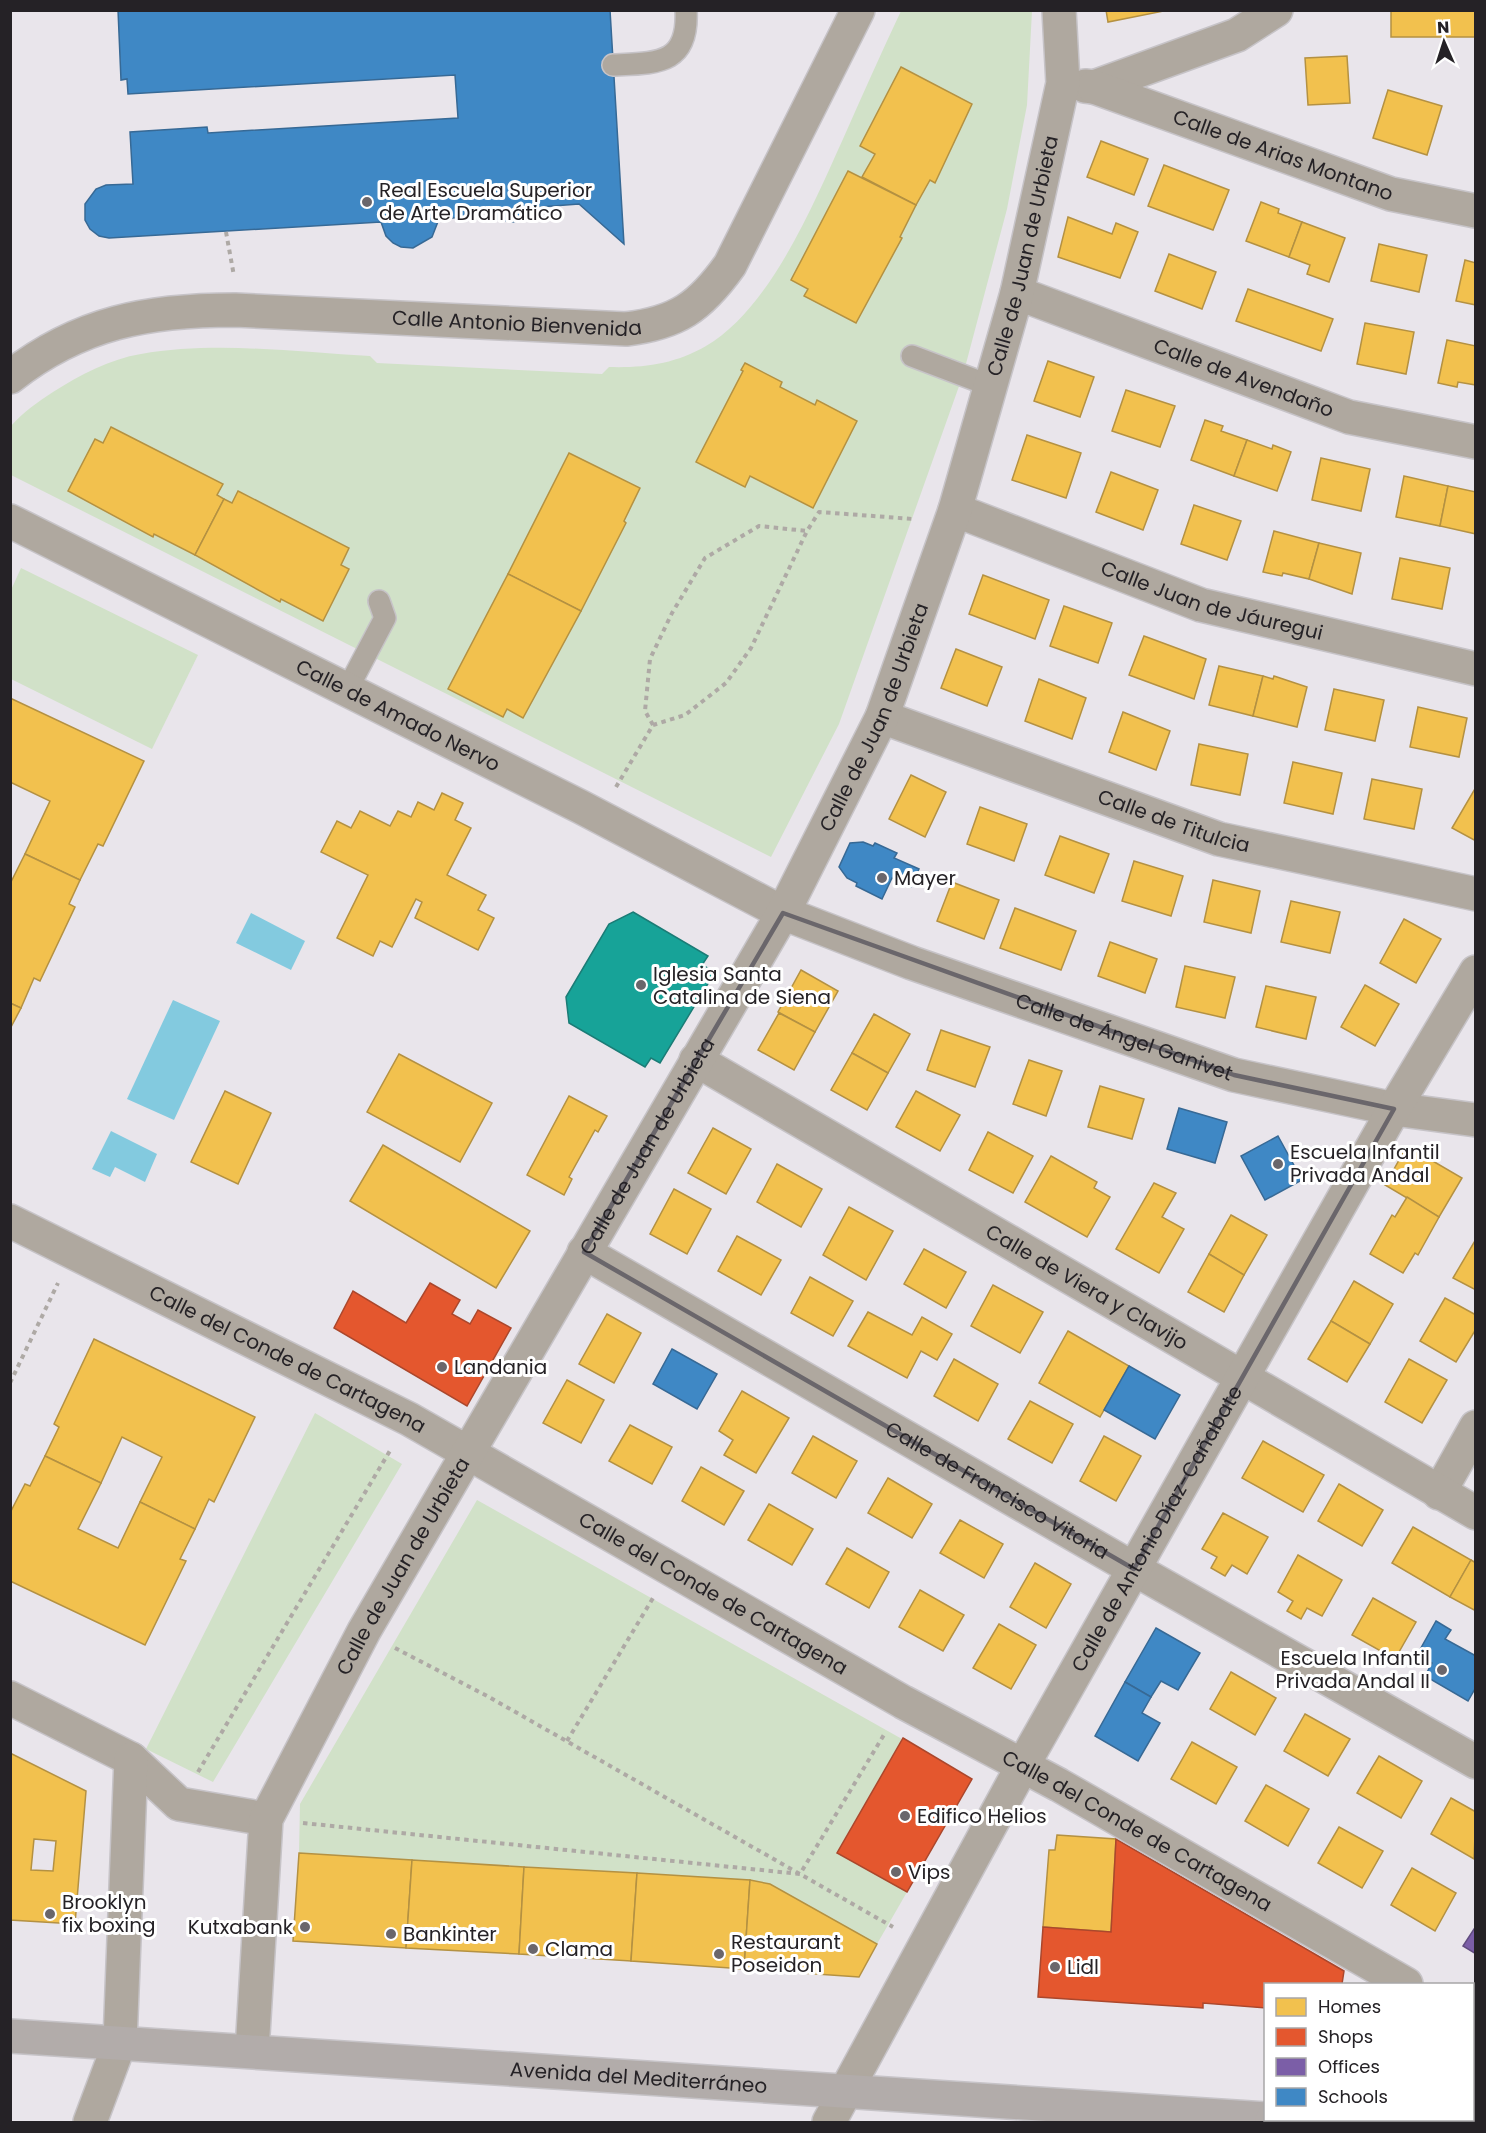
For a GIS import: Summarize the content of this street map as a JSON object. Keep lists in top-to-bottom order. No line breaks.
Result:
{"streets":{"main road":["Avenida del Mediterráneo"],"street":["Calle de Arias Montano","Calle de Juan de Urbieta","Calle Antonio Bienvenida","Calle de Avendaño","Calle Juan de Jáuregui","Calle de Amado Nervo","Calle de Titulcia","Calle de Ángel Ganivet","Calle de Viera y Clavijo","Calle del Conde de Cartagena","Calle de Francisco Vitoria","Calle de Antonio Díaz-Cañabate"]},"crossings":[["Calle de Arias Montano","Calle de Juan de Urbieta"],["Calle de Juan de Urbieta","Calle de Avendaño"],["Calle de Juan de Urbieta","Calle Juan de Jáuregui"],["Calle de Juan de Urbieta","Calle de Amado Nervo"],["Calle de Juan de Urbieta","Calle de Titulcia"],["Calle de Juan de Urbieta","Calle de Ángel Ganivet"],["Calle de Juan de Urbieta","Calle de Viera y Clavijo"],["Calle de Juan de Urbieta","Calle del Conde de Cartagena"],["Calle de Juan de Urbieta","Calle de Francisco Vitoria"],["Calle de Juan de Urbieta","Avenida del Mediterráneo"],["Calle de Amado Nervo","Calle de Ángel Ganivet"],["Calle de Ángel Ganivet","Calle de Antonio Díaz-Cañabate"],["Calle de Viera y Clavijo","Calle de Antonio Díaz-Cañabate"],["Calle del Conde de Cartagena","Calle de Antonio Díaz-Cañabate"],["Calle de Francisco Vitoria","Calle de Antonio Díaz-Cañabate"],["Calle de Antonio Díaz-Cañabate","Avenida del Mediterráneo"]],"places":["Real Escuela Superior de Arte Dramático","Mayer","Iglesia Santa Catalina de Siena","Escuela Infantil Privada Andal","Landania","Escuela Infantil Privada Andal II","Edifico Helios","Vips","Brooklyn fix boxing","Kutxabank","Bankinter","Clama","Restaurant Poseidon","Lidl"],"legend":["Homes","Shops","Offices","Schools"],"north":"top"}
